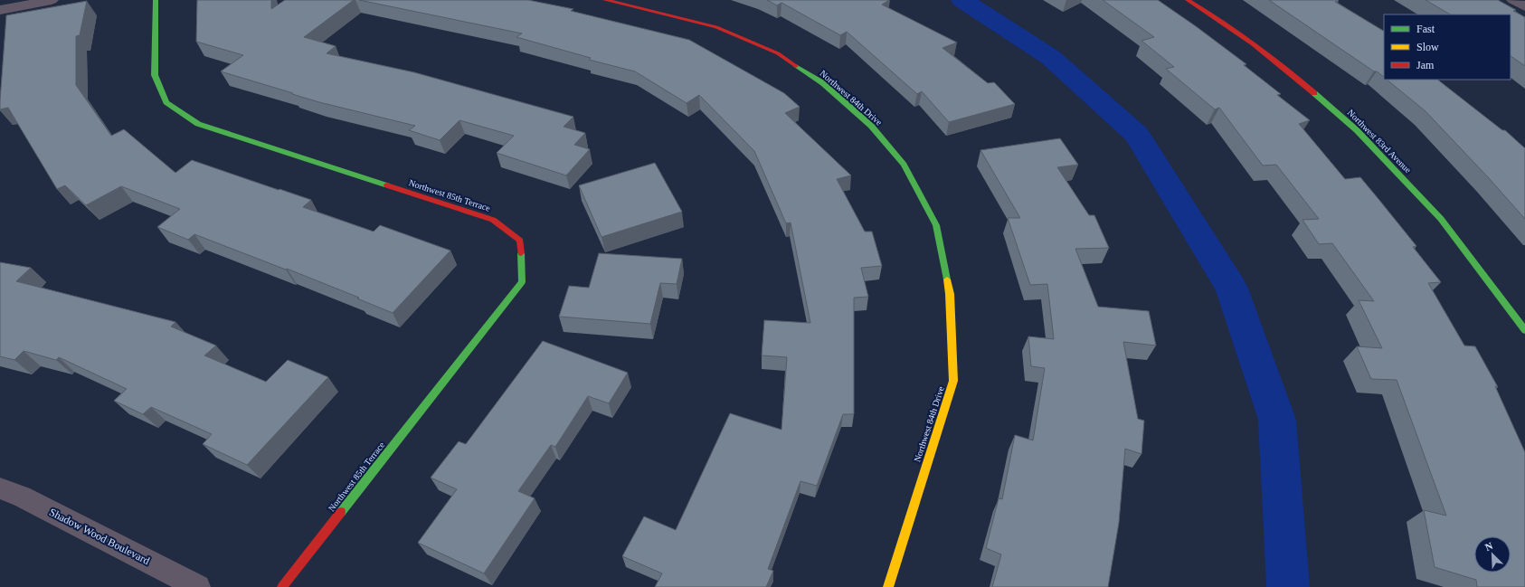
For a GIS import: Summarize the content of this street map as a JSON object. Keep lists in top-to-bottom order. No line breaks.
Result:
{"streets":{"street":["Northwest 84th Drive","Northwest 83rd Avenue","Northwest 85th Terrace","Shadow Wood Boulevard"]},"legend":["Fast","Slow","Jam"],"north":"top left"}
